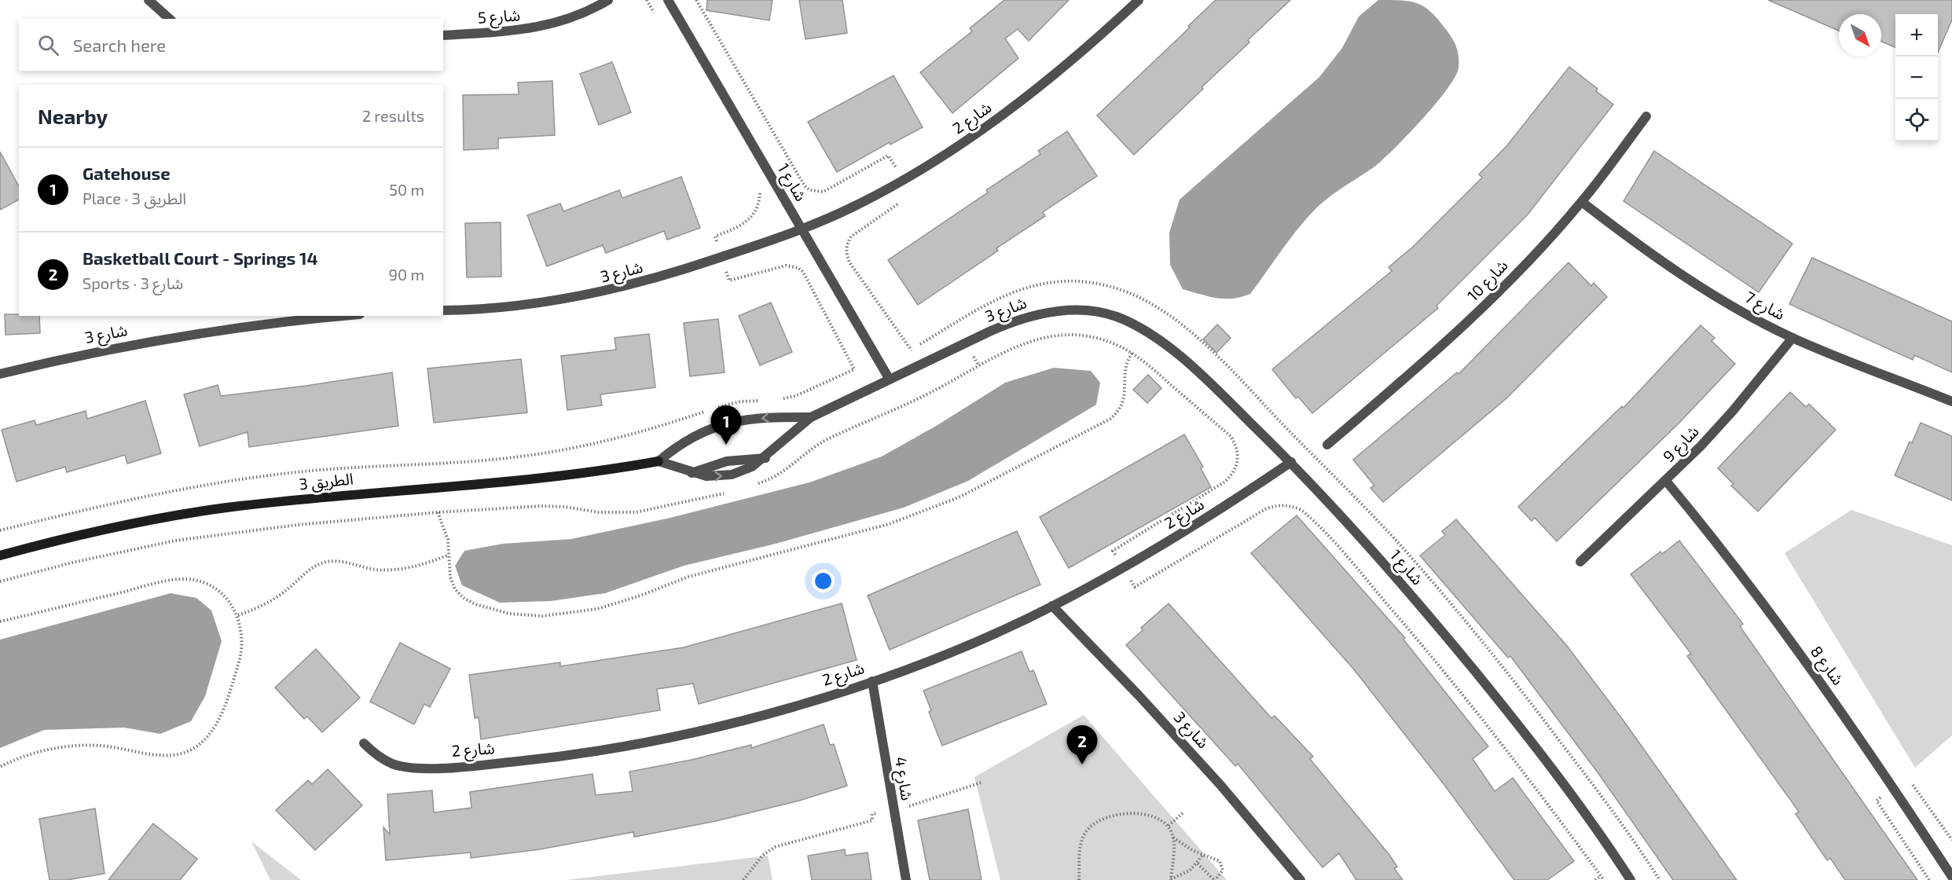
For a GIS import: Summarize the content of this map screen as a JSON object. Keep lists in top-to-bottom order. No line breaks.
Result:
{"streets":{"street":["شارع 5","شارع 2","شارع 1","شارع 3","شارع 10","شارع 7","شارع 9","3 الطريق","شارع 8","شارع 4"]},"crossings":[["شارع 2","شارع 1"],["شارع 2","شارع 3"],["شارع 2","شارع 4"],["شارع 1","شارع 3"],["شارع 3","3 الطريق"],["شارع 10","شارع 7"],["شارع 7","شارع 9"],["شارع 9","شارع 8"]],"north":"bottom right","page":{"map_buttons":["+","−"],"search":"Search here","heading":["Nearby","2 results"],"list":[{"mark":"1","name":"Gatehouse","note":"Place · 3 الطريق","value":"50 m"},{"mark":"2","name":"Basketball Court - Springs 14","note":"Sports · شارع 3","value":"90 m"}],"pins":["1","2"]}}
